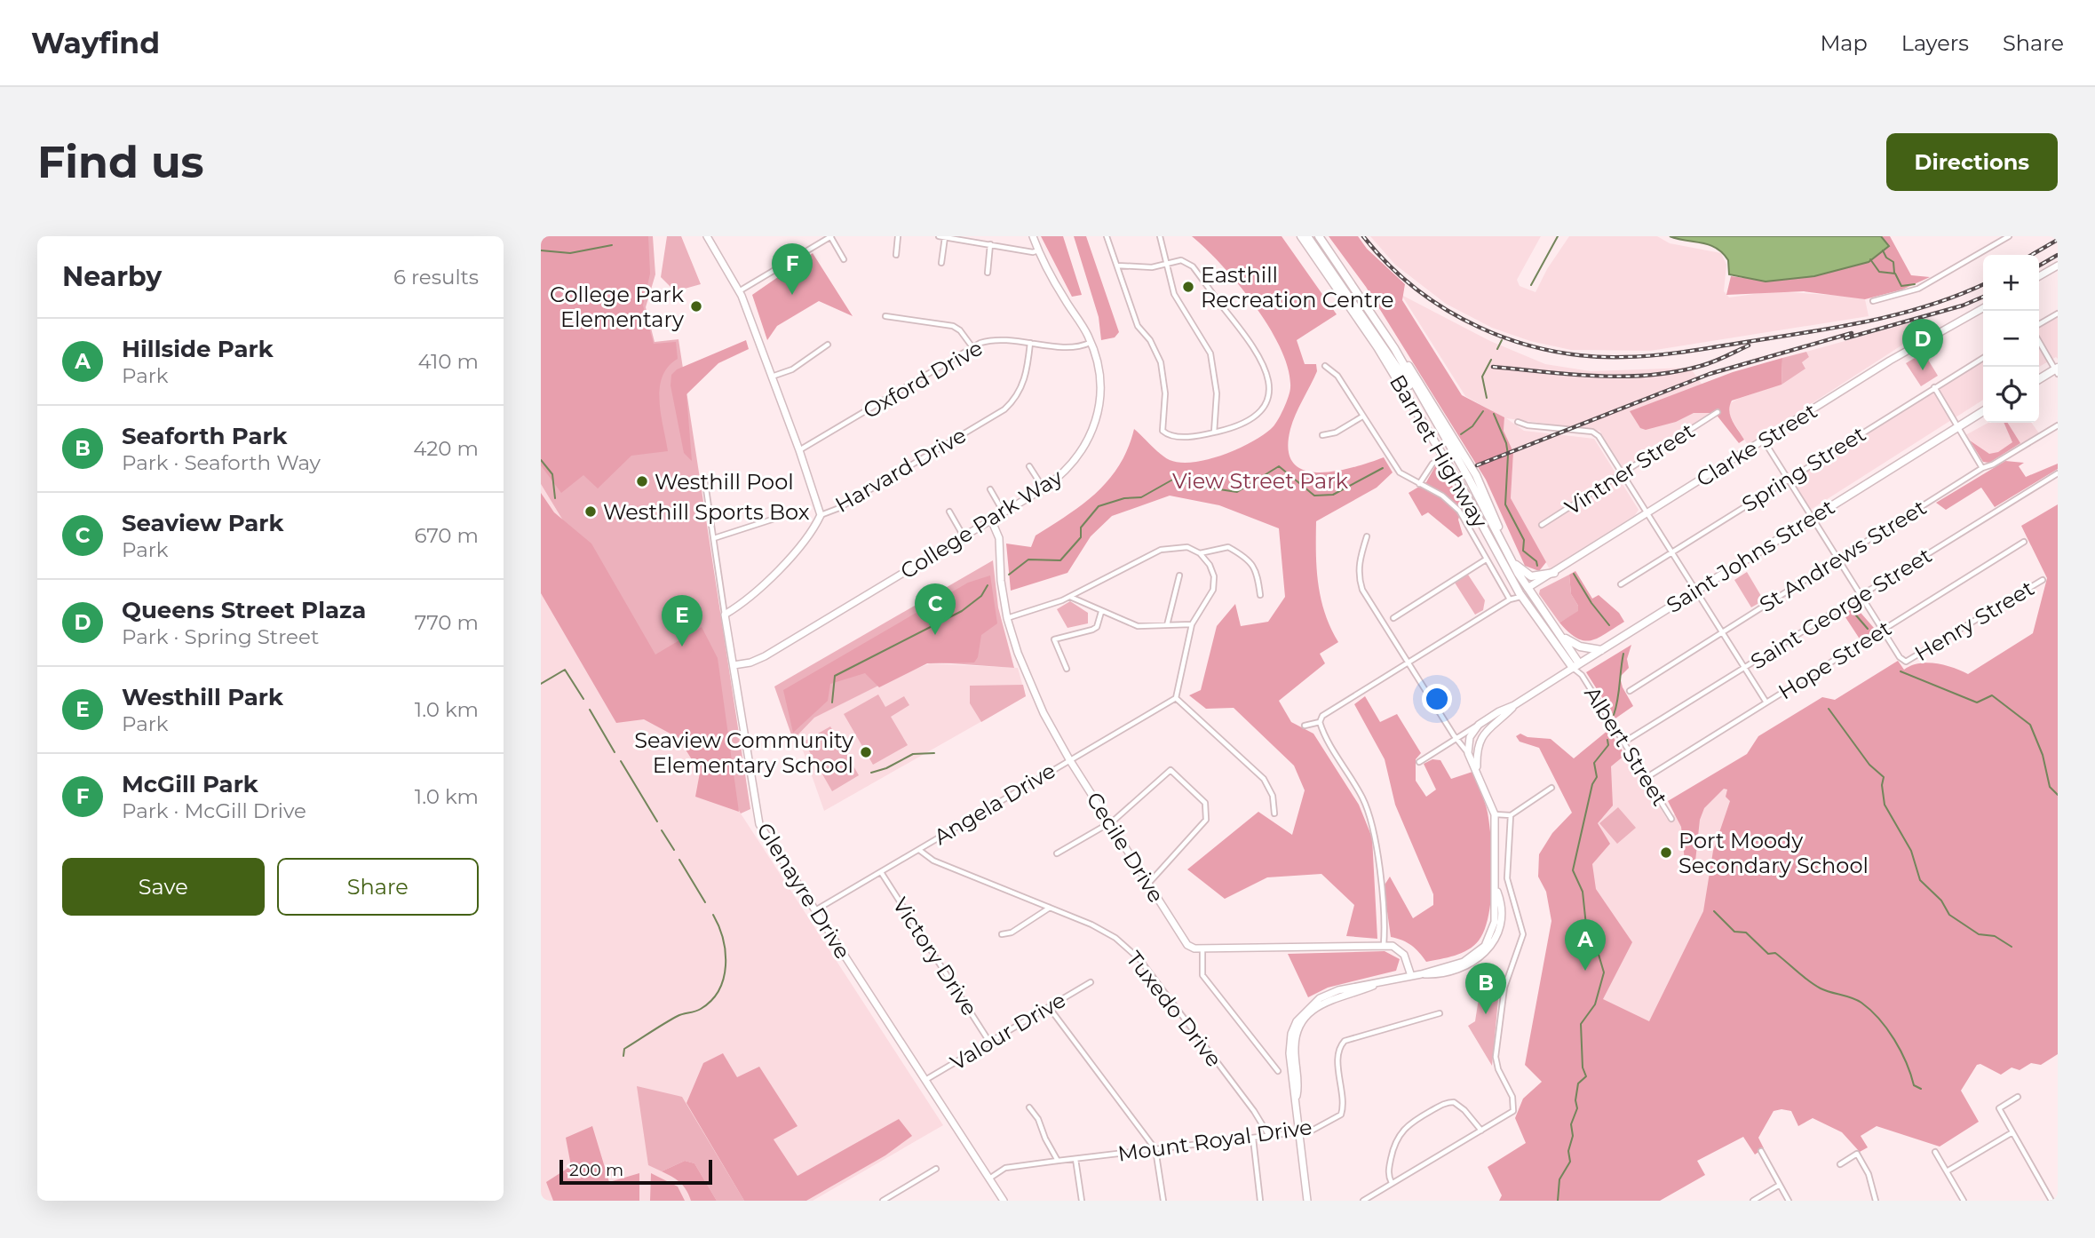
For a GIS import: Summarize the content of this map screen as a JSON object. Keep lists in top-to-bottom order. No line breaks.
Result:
{"streets":{"main road":["Barnet Highway","Saint Johns Street"],"street":["Oxford Drive","Clarke Street","Vintner Street","Spring Street","Harvard Drive","College Park Way","St Andrews Street","Saint George Street","Henry Street","Hope Street","Albert Street","Angela Drive","Cecile Drive","Glenayre Drive","Victory Drive","Tuxedo Drive","Valour Drive","Mount Royal Drive"]},"crossings":[["Oxford Drive","Harvard Drive"],["Oxford Drive","College Park Way"],["Clarke Street","Barnet Highway"],["Barnet Highway","Saint Johns Street"],["Barnet Highway","Albert Street"],["Harvard Drive","Glenayre Drive"],["College Park Way","Cecile Drive"],["College Park Way","Glenayre Drive"],["Saint Johns Street","Albert Street"],["Saint George Street","Albert Street"],["Henry Street","Hope Street"],["Hope Street","Albert Street"],["Angela Drive","Cecile Drive"],["Angela Drive","Glenayre Drive"],["Angela Drive","Victory Drive"],["Angela Drive","Tuxedo Drive"],["Glenayre Drive","Valour Drive"],["Glenayre Drive","Mount Royal Drive"],["Victory Drive","Valour Drive"],["Tuxedo Drive","Mount Royal Drive"]],"parks":["View Street Park"],"places":["Easthill Recreation Centre","College Park Elementary","Westhill Pool","Westhill Sports Box","Seaview Community Elementary School","Port Moody Secondary School"],"scale_bar":"200 m","page":{"header":"Wayfind","nav":["Map","Layers","Share"],"buttons":["Directions",["Save","Share"]],"title":"Find us","heading":["Nearby","6 results"],"pins":["F","D","C","E","A","B"],"map_buttons":["+","−"],"list":[{"mark":"A","name":"Hillside Park","note":"Park","value":"410 m"},{"mark":"B","name":"Seaforth Park","note":"Park · Seaforth Way","value":"420 m"},{"mark":"C","name":"Seaview Park","note":"Park","value":"670 m"},{"mark":"D","name":"Queens Street Plaza","note":"Park · Spring Street","value":"770 m"},{"mark":"E","name":"Westhill Park","note":"Park","value":"1.0 km"},{"mark":"F","name":"McGill Park","note":"Park · McGill Drive","value":"1.0 km"}],"scale":"200 m"}}
